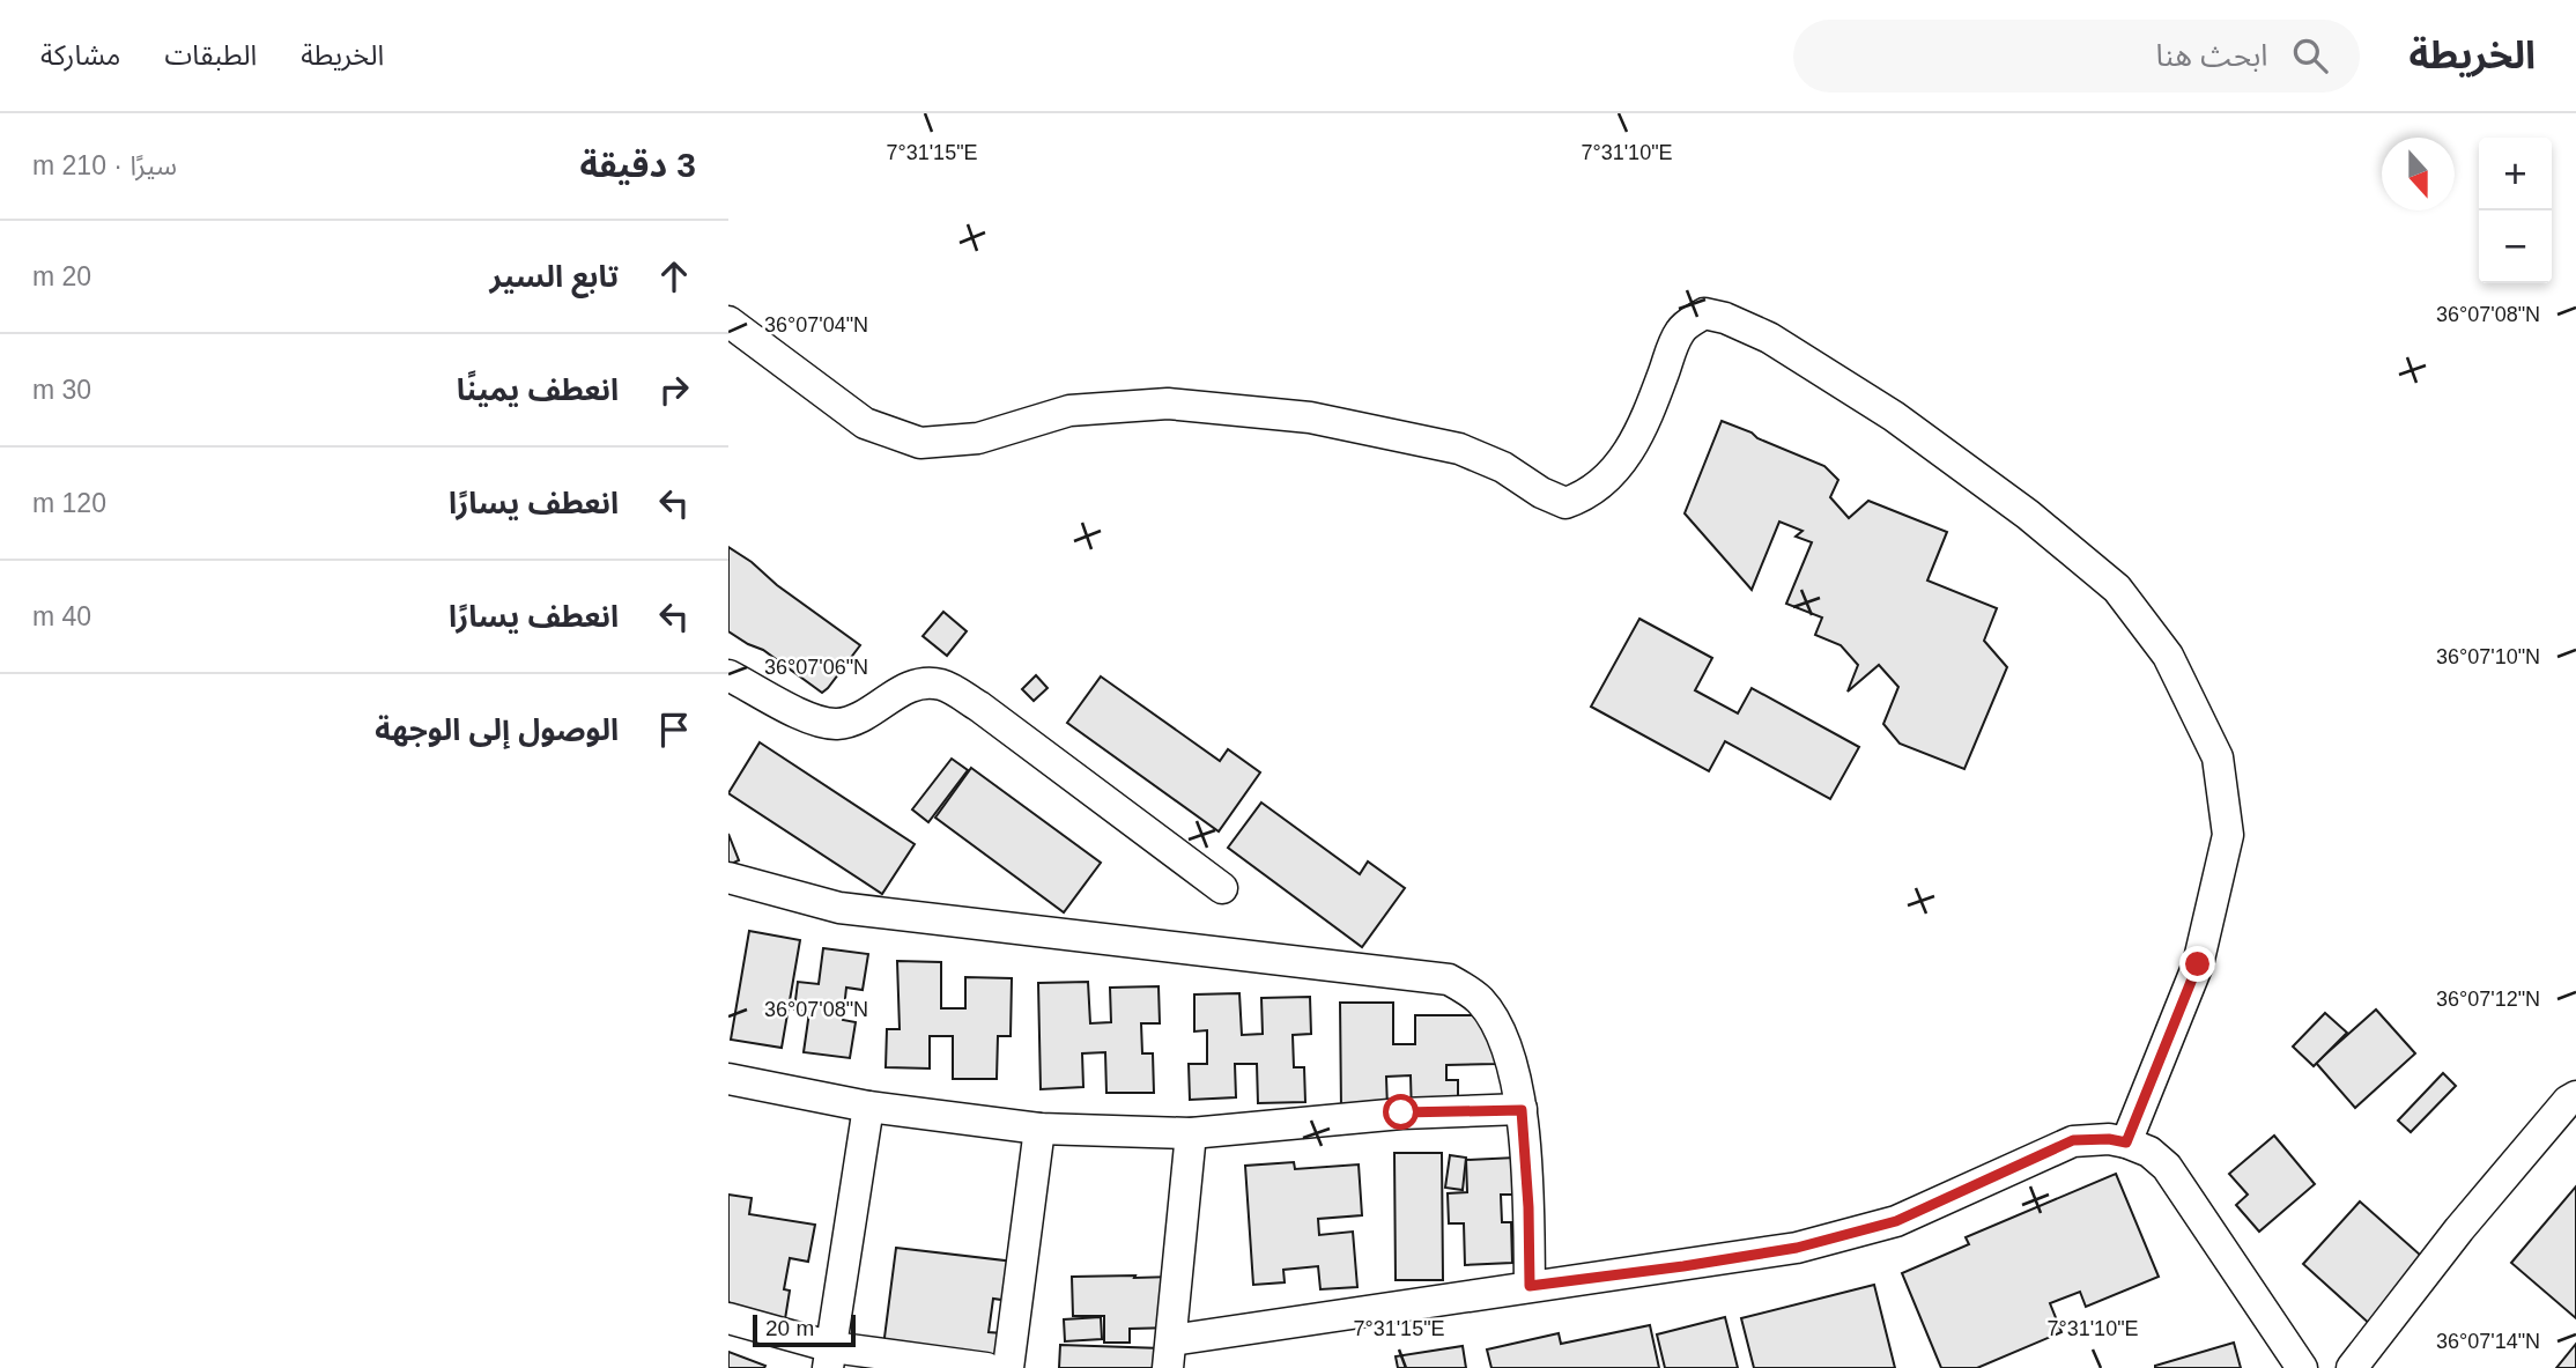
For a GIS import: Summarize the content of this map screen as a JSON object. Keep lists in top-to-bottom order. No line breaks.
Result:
{"scale_bar":"20 m","north":"bottom","page":{"header":"الخريطة","search":"ابحث هنا","nav":["الخريطة","الطبقات","مشاركة"],"heading":["3 دقيقة","سيرًا · 210 m"],"map_buttons":["+","−"],"list":[["تابع السير","20 m"],["انعطف يمينًا","30 m"],["انعطف يسارًا","120 m"],["انعطف يسارًا","40 m"],"الوصول إلى الوجهة"],"scale":"20 m"},"coordinates":["7°31'15\"E","7°31'10\"E","36°07'08\"N","36°07'04\"N","36°07'10\"N","36°07'06\"N","36°07'12\"N","36°07'14\"N"]}
